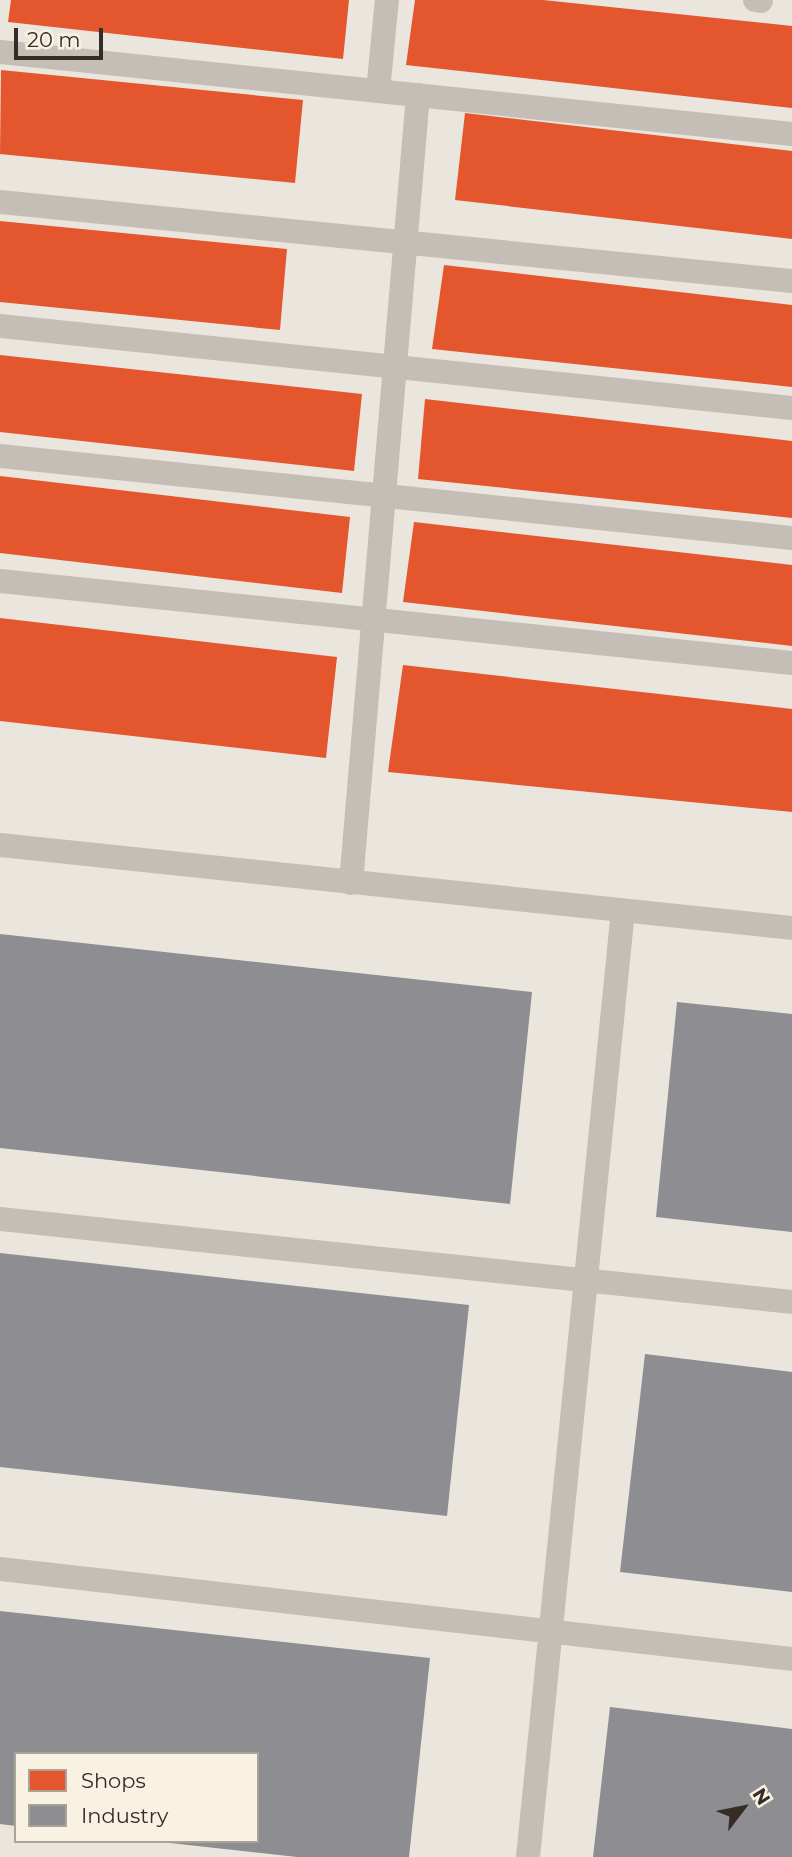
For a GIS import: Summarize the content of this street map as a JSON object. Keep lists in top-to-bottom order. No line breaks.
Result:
{"legend":["Shops","Industry"],"scale_bar":"20 m","north":"top right"}
